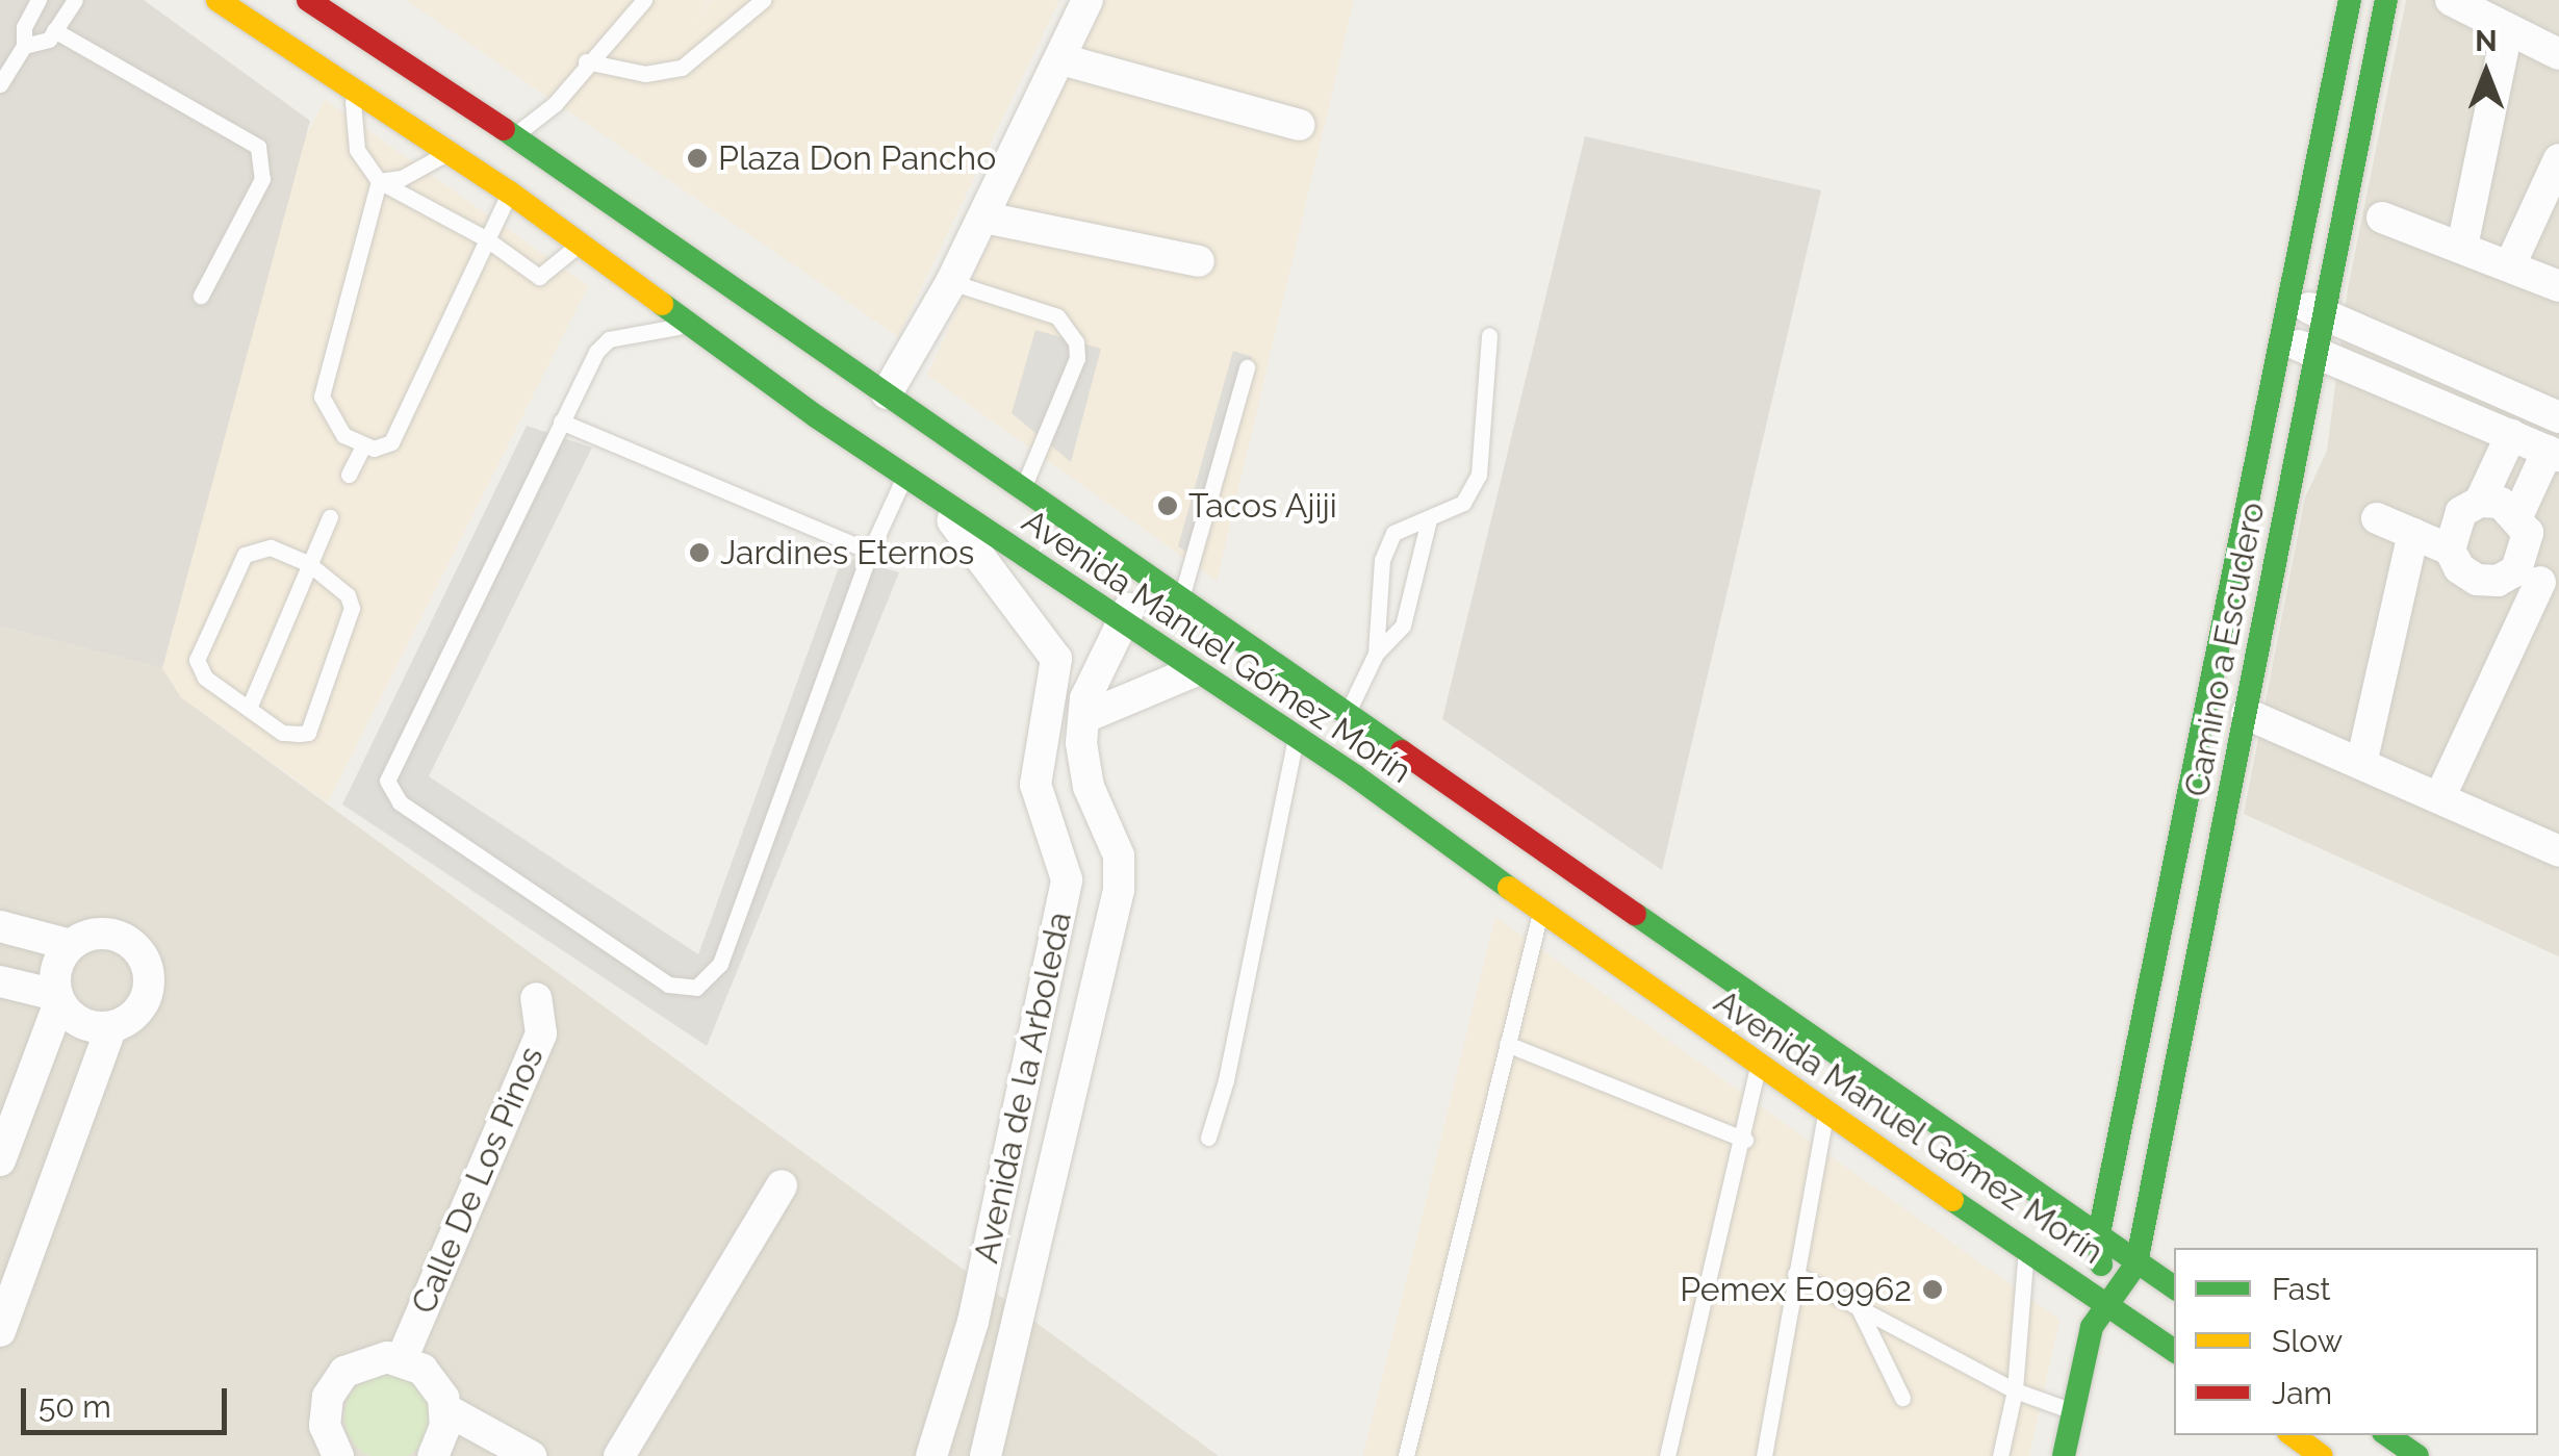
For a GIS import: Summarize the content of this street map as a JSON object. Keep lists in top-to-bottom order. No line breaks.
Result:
{"streets":{"main road":["Avenida Manuel Gómez Morín","Camino a Escudero"],"street":["Avenida de la Arboleda","Calle De Los Pinos"]},"crossings":[["Avenida Manuel Gómez Morín","Camino a Escudero"],["Avenida Manuel Gómez Morín","Avenida de la Arboleda"]],"places":["Plaza Don Pancho","Tacos Ajiji","Jardines Eternos","Pemex E09962"],"legend":["Fast","Slow","Jam"],"scale_bar":"50 m","north":"top"}
